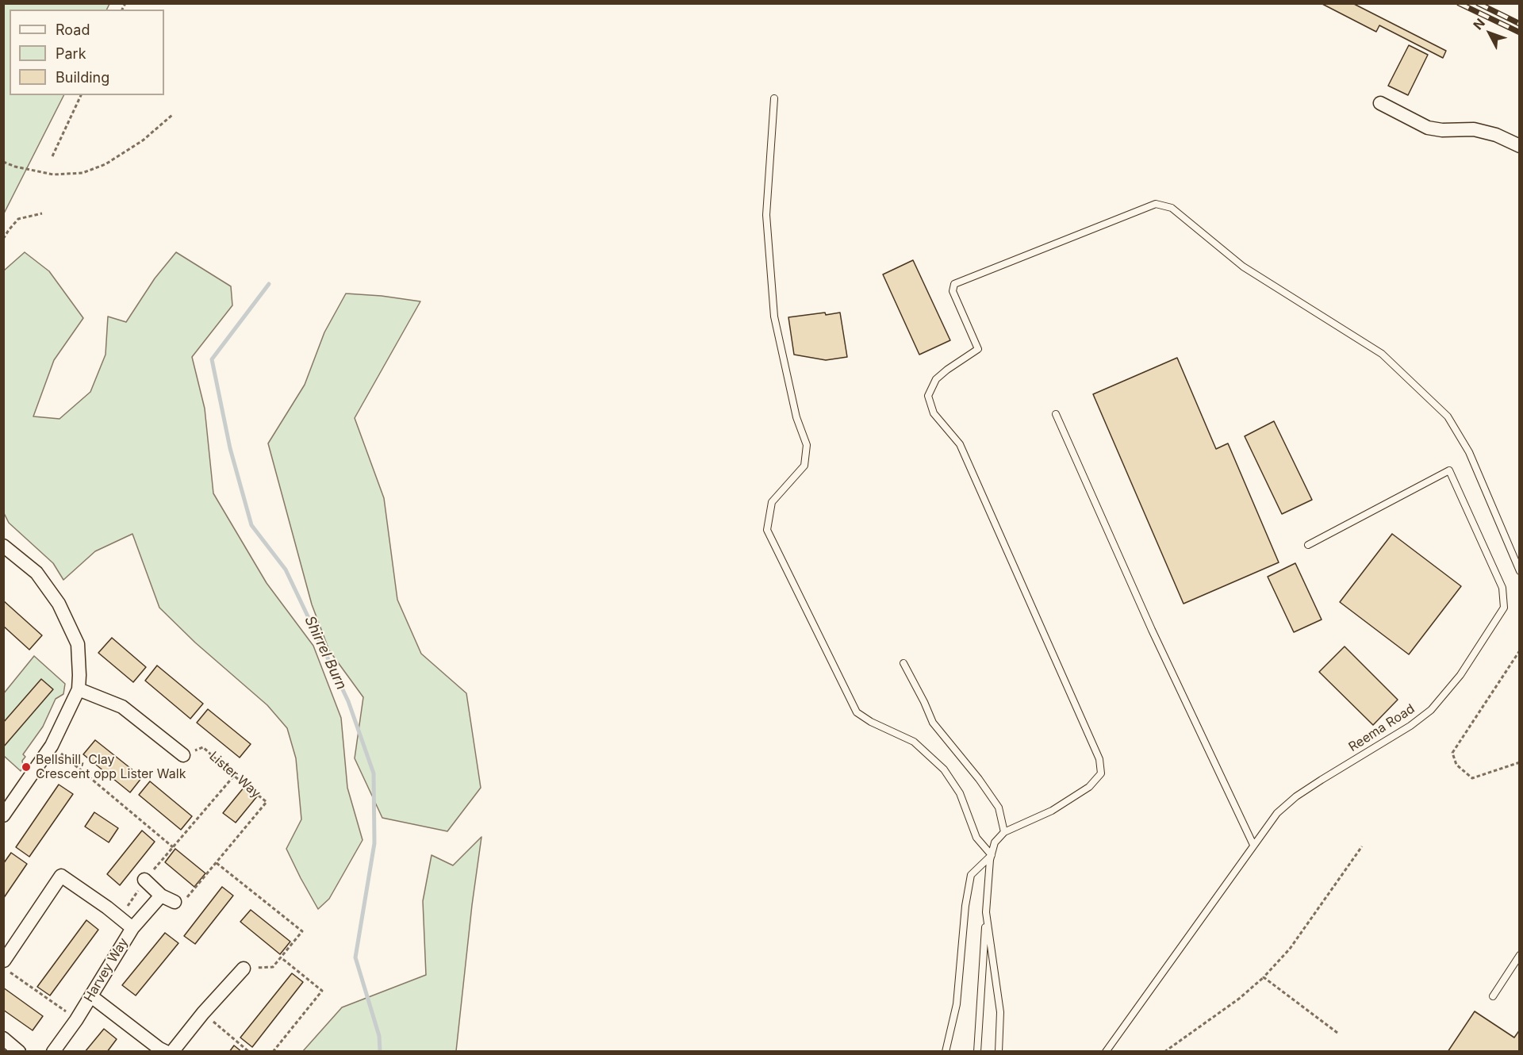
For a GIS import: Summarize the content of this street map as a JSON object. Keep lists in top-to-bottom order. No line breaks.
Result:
{"streets":{"street":["Harvey Way"],"lane":["Reema Road"],"path":["Lister Way"]},"water":["Shirrel Burn"],"places":["Bellshill, Clay Crescent opp Lister Walk"],"legend":["Road","Park","Building"],"north":"top left"}
